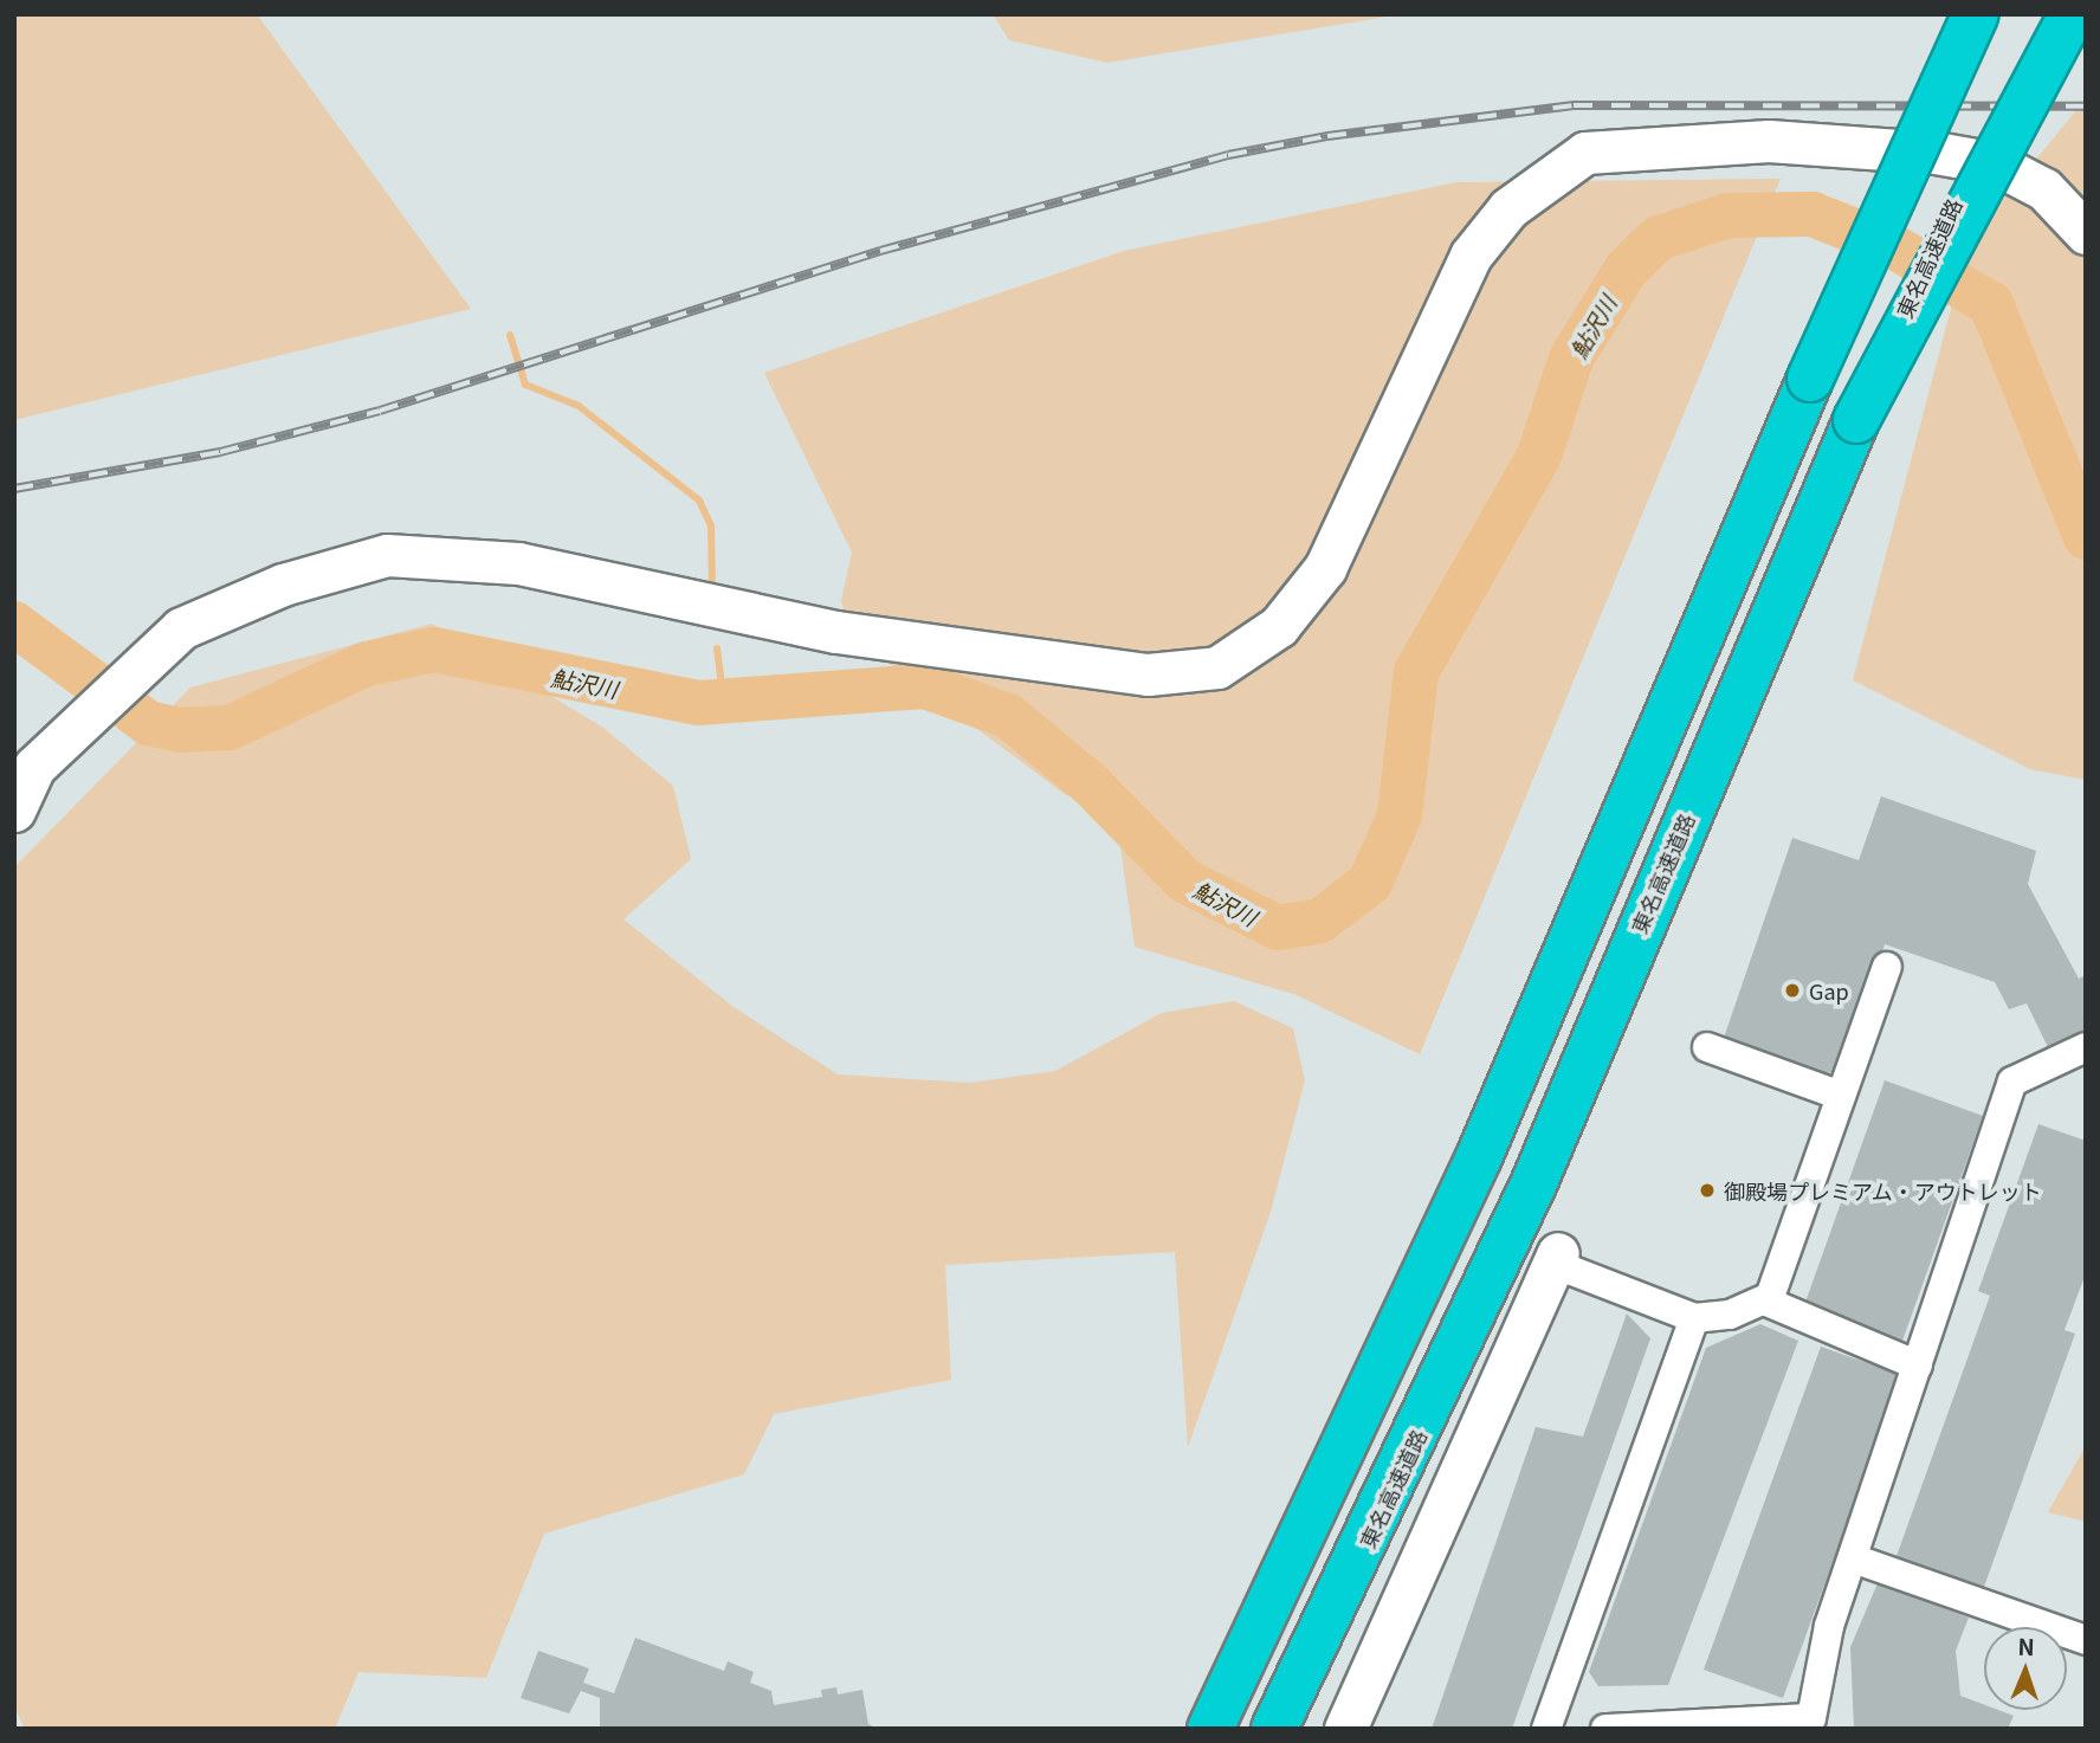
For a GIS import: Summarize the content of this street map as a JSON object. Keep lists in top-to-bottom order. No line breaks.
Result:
{"streets":{"highway":["東名高速道路"]},"water":["鮎沢川"],"places":["Gap","御殿場プレミアム・アウトレット"],"north":"top"}
